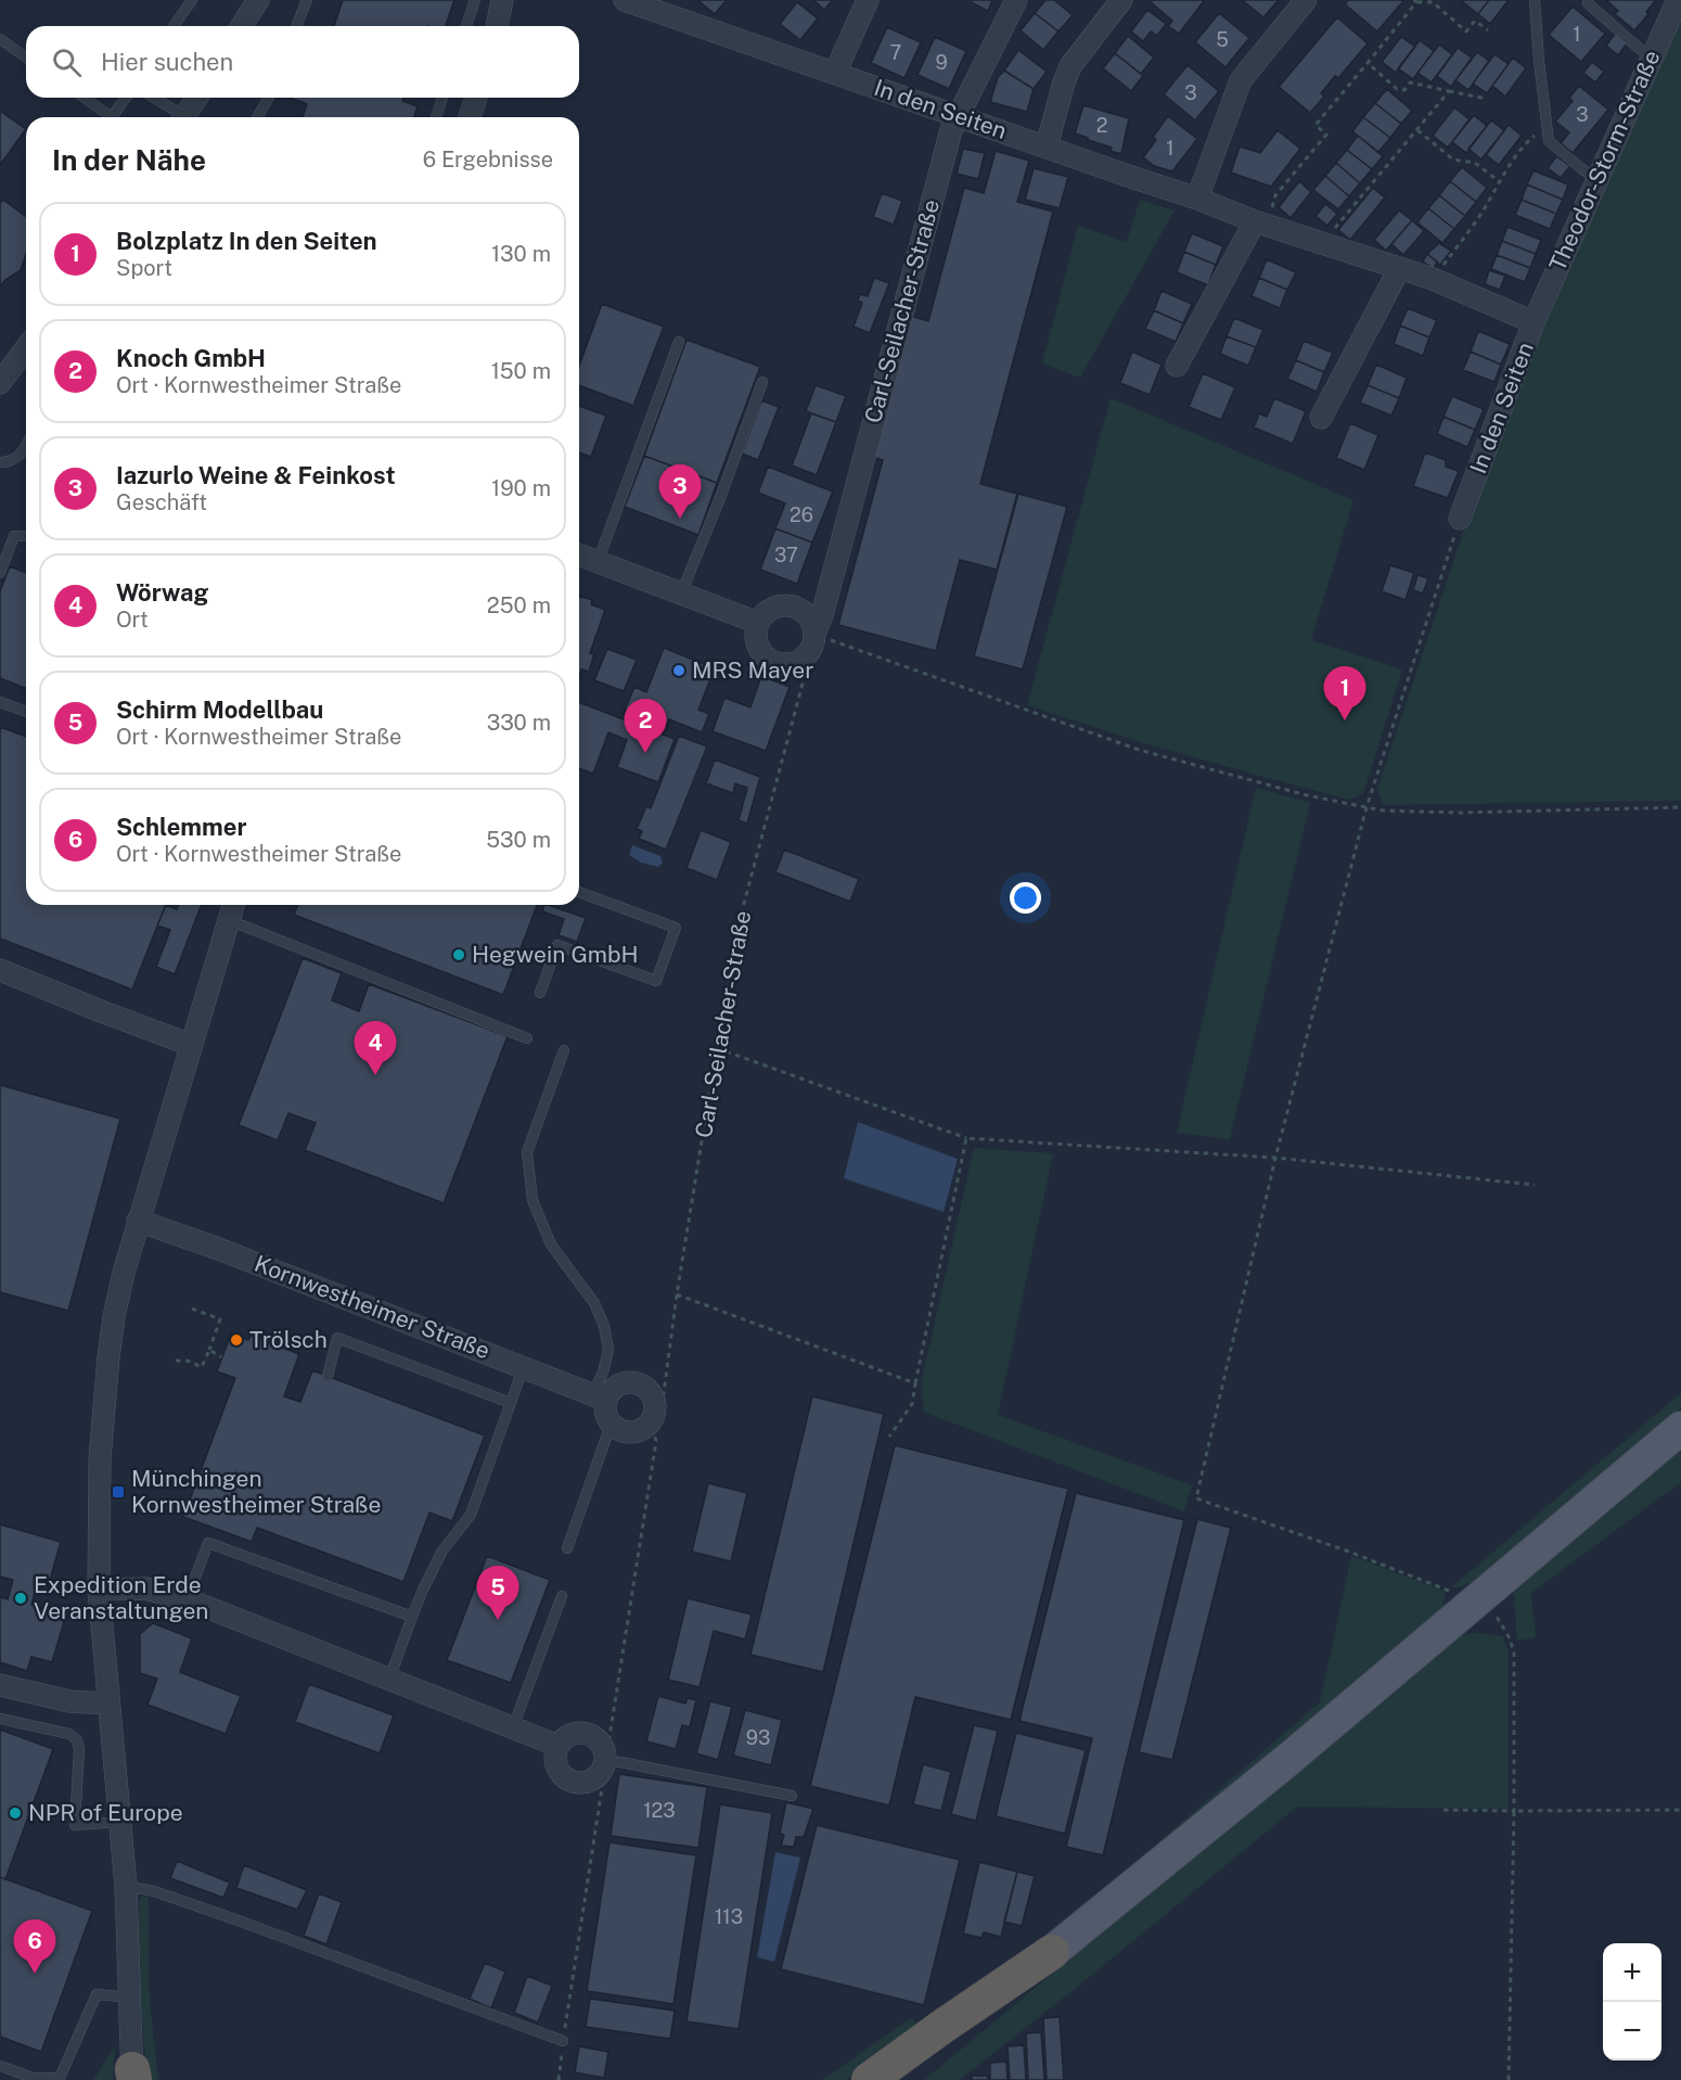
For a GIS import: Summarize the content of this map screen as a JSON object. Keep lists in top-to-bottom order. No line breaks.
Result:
{"streets":{"street":["In den Seiten","Theodor-Storm-Straße","Carl-Seilacher-Straße","Kornwestheimer Straße"]},"crossings":[["In den Seiten","Theodor-Storm-Straße"],["In den Seiten","Carl-Seilacher-Straße"],["Carl-Seilacher-Straße","Kornwestheimer Straße"]],"places":{"other":["MRS Mayer","Hegwein GmbH","Trölsch","Expedition Erde Veranstaltungen","NPR of Europe"],"transit":["Münchingen Kornwestheimer Straße"]},"house_numbers":["1","5","7","9","3","3","2","1","26","37","93","123","113"],"page":{"search":"Hier suchen","heading":["In der Nähe","6 Ergebnisse"],"list":[{"mark":"1","name":"Bolzplatz In den Seiten","note":"Sport","value":"130 m"},{"mark":"2","name":"Knoch GmbH","note":"Ort · Kornwestheimer Straße","value":"150 m"},{"mark":"3","name":"Iazurlo Weine & Feinkost","note":"Geschäft","value":"190 m"},{"mark":"4","name":"Wörwag","note":"Ort","value":"250 m"},{"mark":"5","name":"Schirm Modellbau","note":"Ort · Kornwestheimer Straße","value":"330 m"},{"mark":"6","name":"Schlemmer","note":"Ort · Kornwestheimer Straße","value":"530 m"}],"pins":["3","1","2","4","5","6"],"map_buttons":["+","−"]}}
